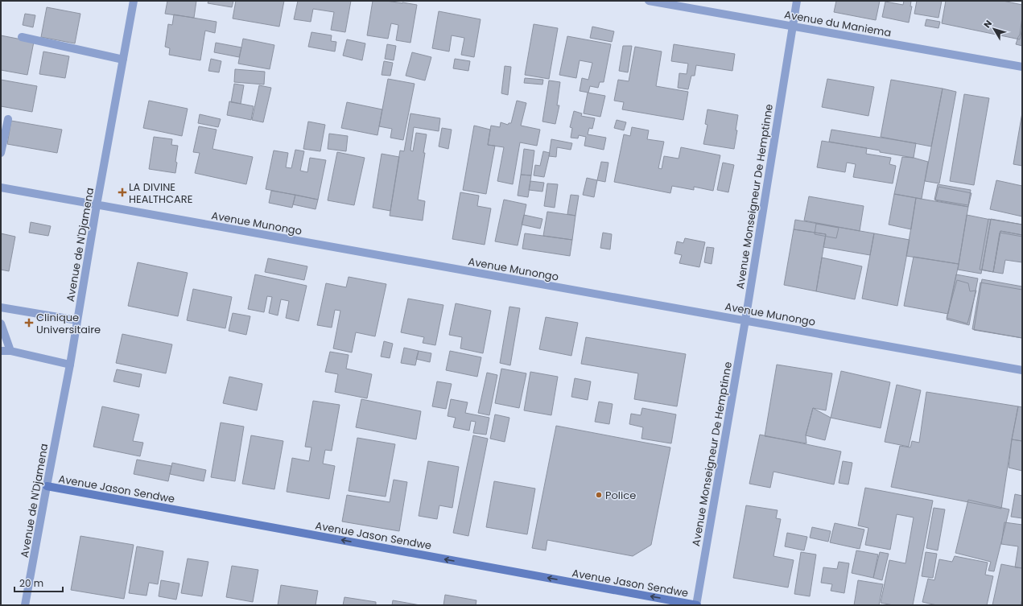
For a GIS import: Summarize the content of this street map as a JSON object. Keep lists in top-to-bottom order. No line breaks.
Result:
{"streets":{"street":["Avenue du Maniema","Avenue Monseigneur De Hemptinne","Avenue Munongo","Avenue de N'Djamena","Avenue Jason Sendwe"]},"crossings":[["Avenue du Maniema","Avenue Monseigneur De Hemptinne"],["Avenue Monseigneur De Hemptinne","Avenue Munongo"],["Avenue Monseigneur De Hemptinne","Avenue Jason Sendwe"],["Avenue Munongo","Avenue de N'Djamena"],["Avenue de N'Djamena","Avenue Jason Sendwe"]],"one_way":["Avenue Jason Sendwe"],"places":{"health":["LA DIVINE HEALTHCARE","Clinique Universitaire"],"other":["Police"]},"scale_bar":"20 m","north":"top left"}
